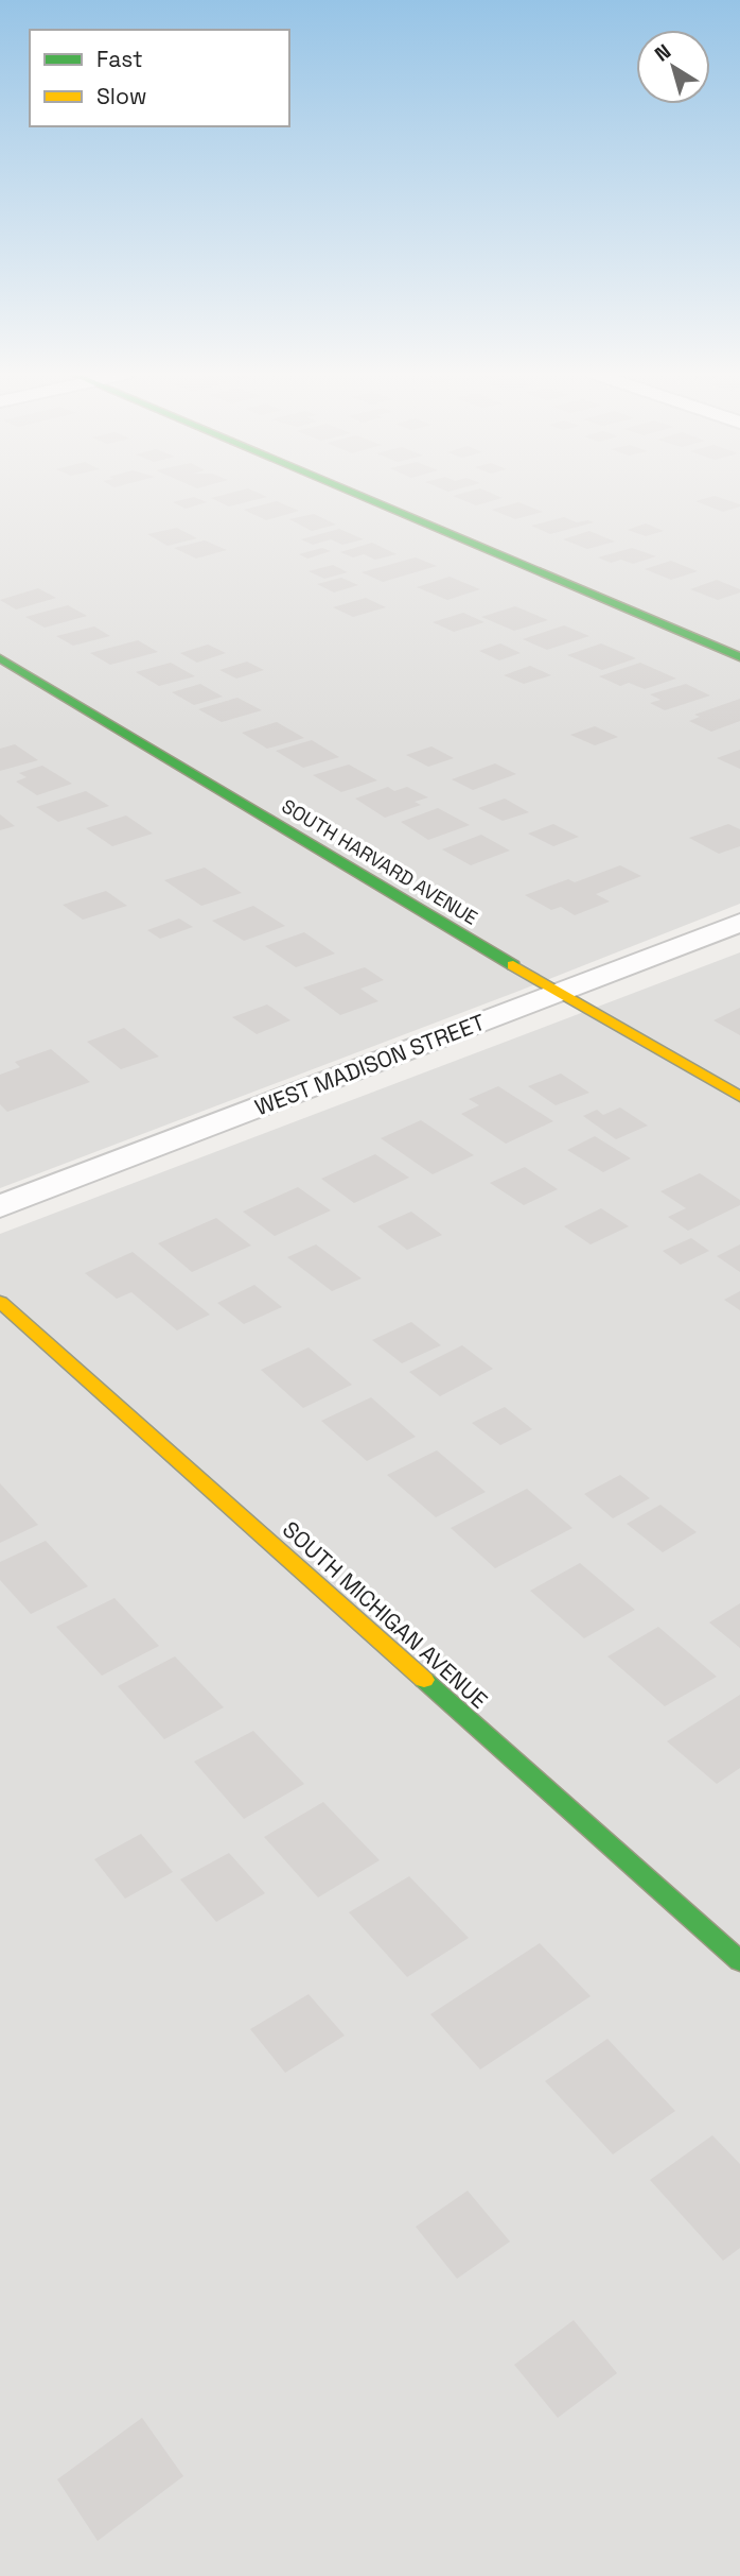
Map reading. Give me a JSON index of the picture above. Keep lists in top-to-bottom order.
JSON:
{
  "streets": {
    "street": ["SOUTH HARVARD AVENUE", "WEST MADISON STREET", "SOUTH MICHIGAN AVENUE"]
  },
  "crossings": [
    ["SOUTH HARVARD AVENUE", "WEST MADISON STREET"]
  ],
  "legend": ["Fast", "Slow"],
  "north": "top left"
}
